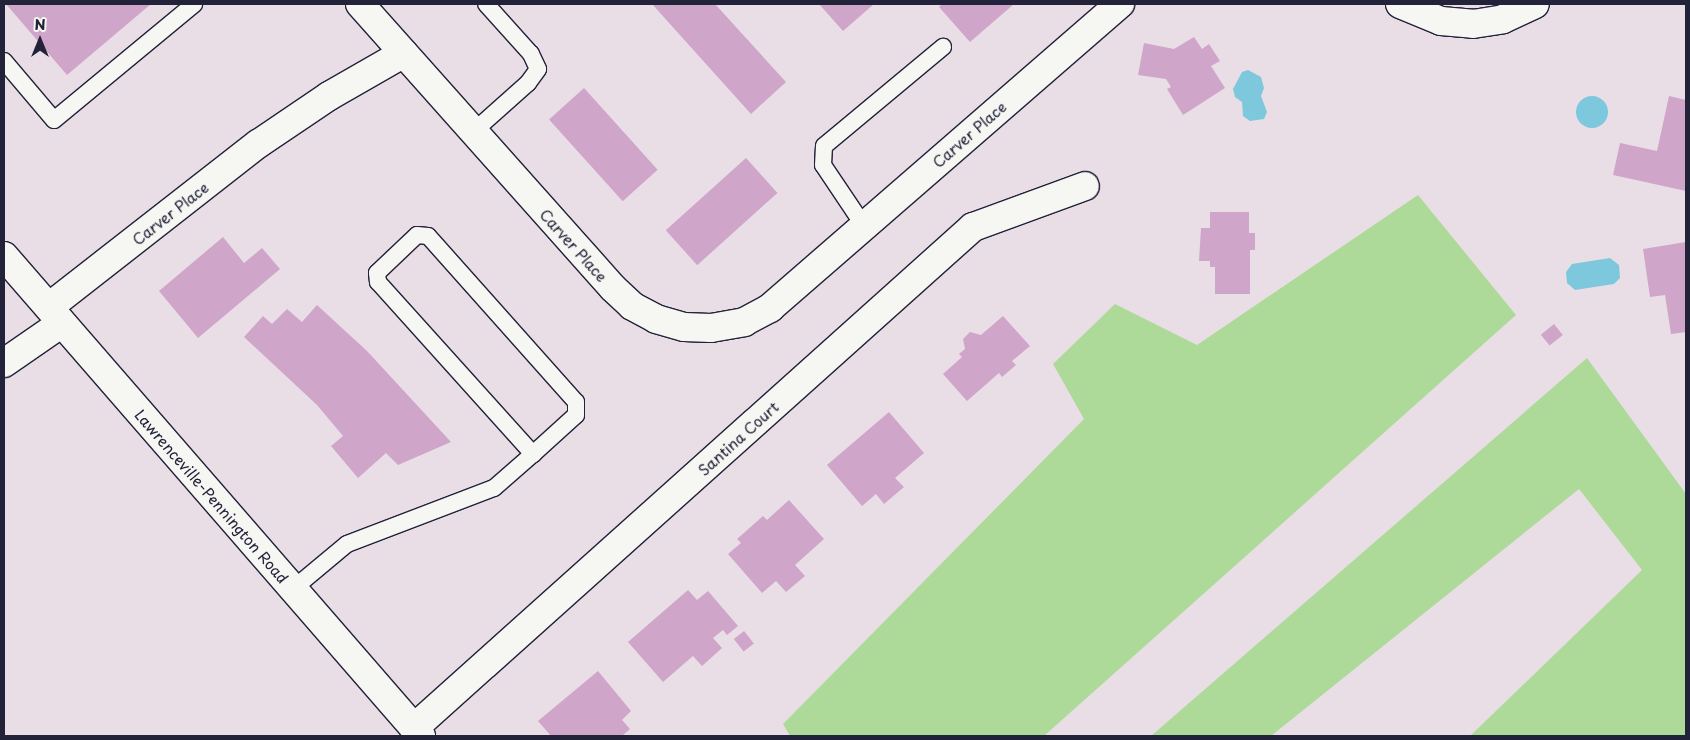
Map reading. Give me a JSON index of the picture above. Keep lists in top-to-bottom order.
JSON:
{
  "streets": {
    "street": ["Carver Place", "Santina Court", "Lawrenceville-Pennington Road"]
  },
  "crossings": [
    ["Carver Place", "Lawrenceville-Pennington Road"],
    ["Santina Court", "Lawrenceville-Pennington Road"]
  ],
  "north": "top"
}
